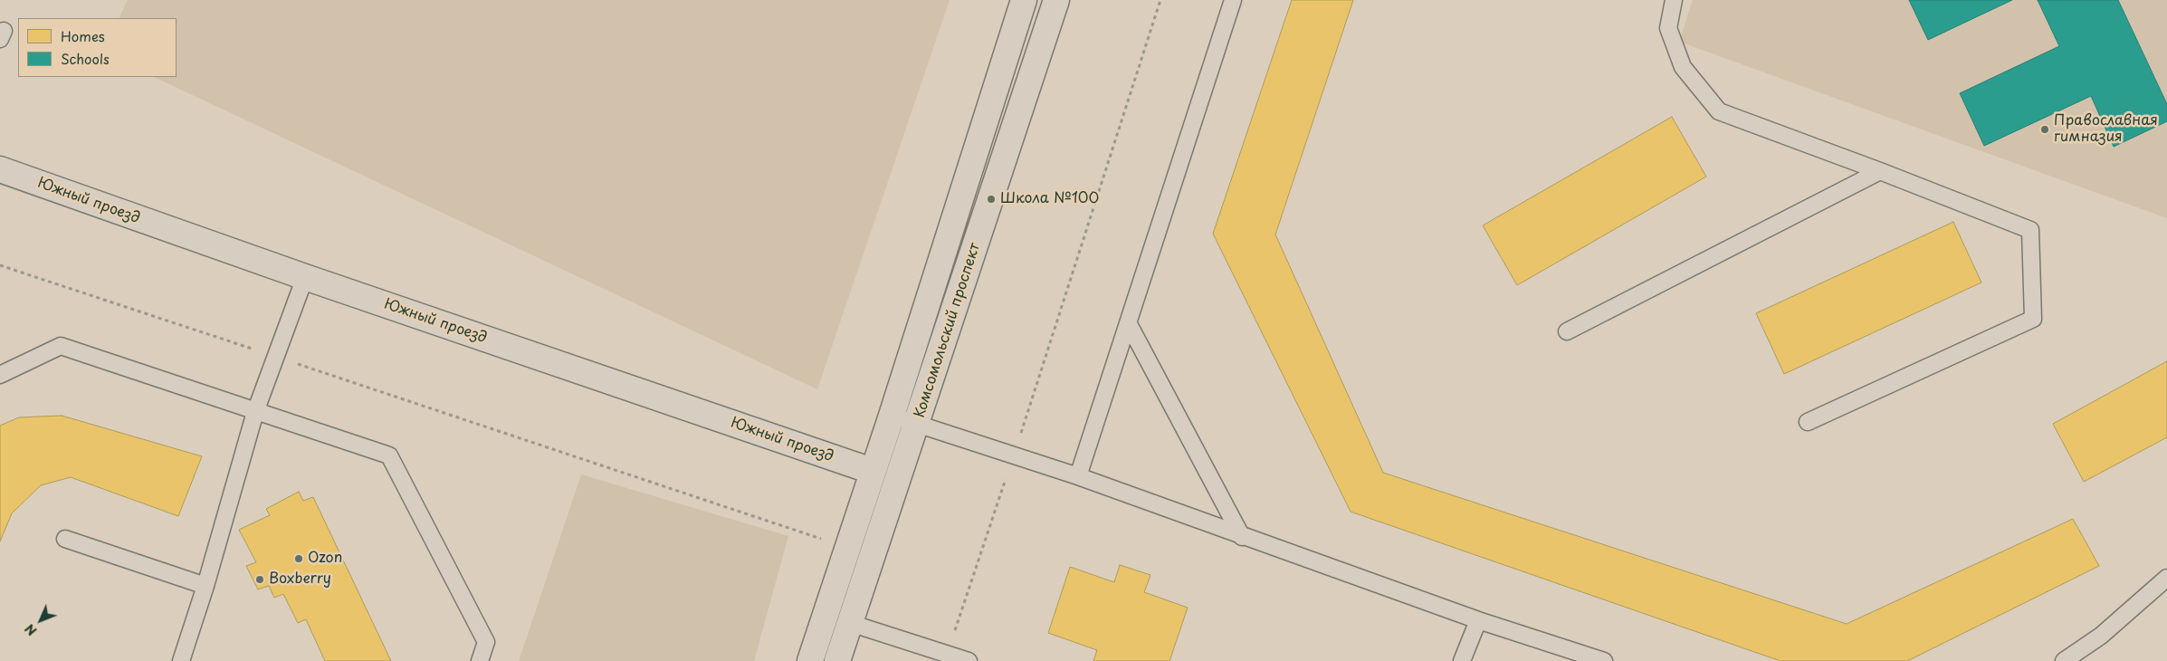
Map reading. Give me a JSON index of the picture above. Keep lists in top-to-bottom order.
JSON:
{
  "streets": {
    "main road": ["Южный проезд", "Комсомольский проспект"]
  },
  "crossings": [
    ["Южный проезд", "Комсомольский проспект"]
  ],
  "places": [
    "Православная гимназия",
    "Школа №100",
    "Ozon",
    "Boxberry"
  ],
  "legend": ["Homes", "Schools"],
  "north": "bottom left"
}
